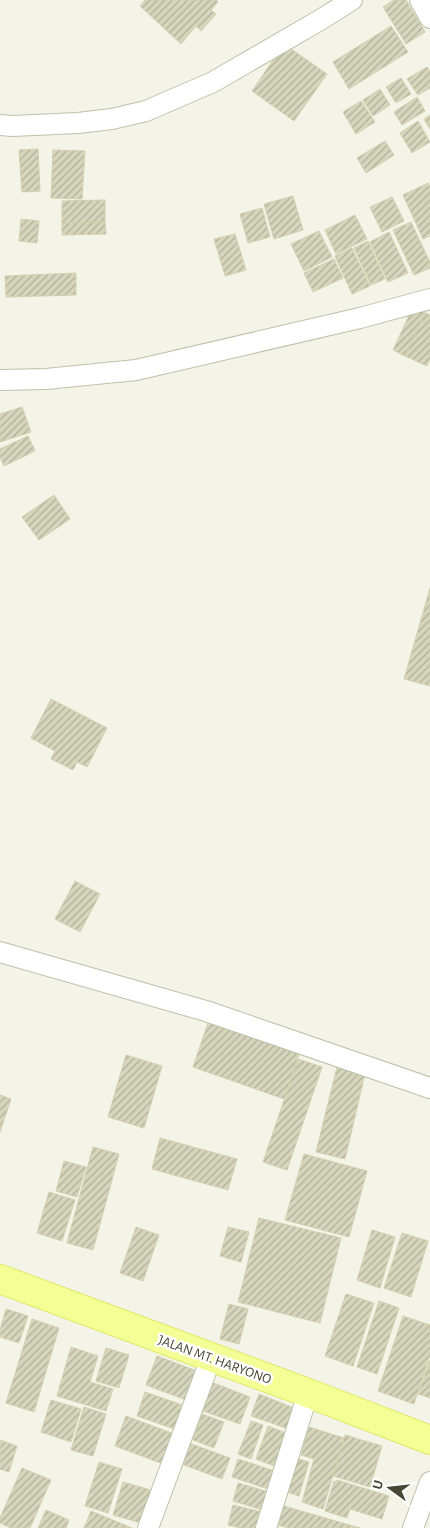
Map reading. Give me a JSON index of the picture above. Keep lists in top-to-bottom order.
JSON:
{
  "streets": {
    "main road": ["JALAN MT. HARYONO"]
  },
  "north": "left"
}
